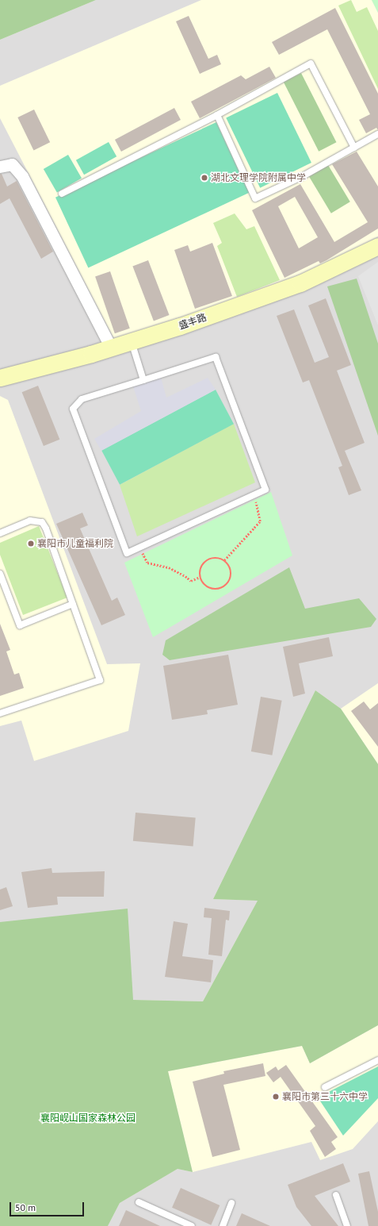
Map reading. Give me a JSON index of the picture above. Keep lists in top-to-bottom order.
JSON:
{
  "streets": {
    "street": ["盛丰路"]
  },
  "parks": ["襄阳岘山国家森林公园"],
  "places": ["湖北文理学院附属中学", "襄阳市儿童福利院", "襄阳市第三十六中学"],
  "scale_bar": "50 m"
}
